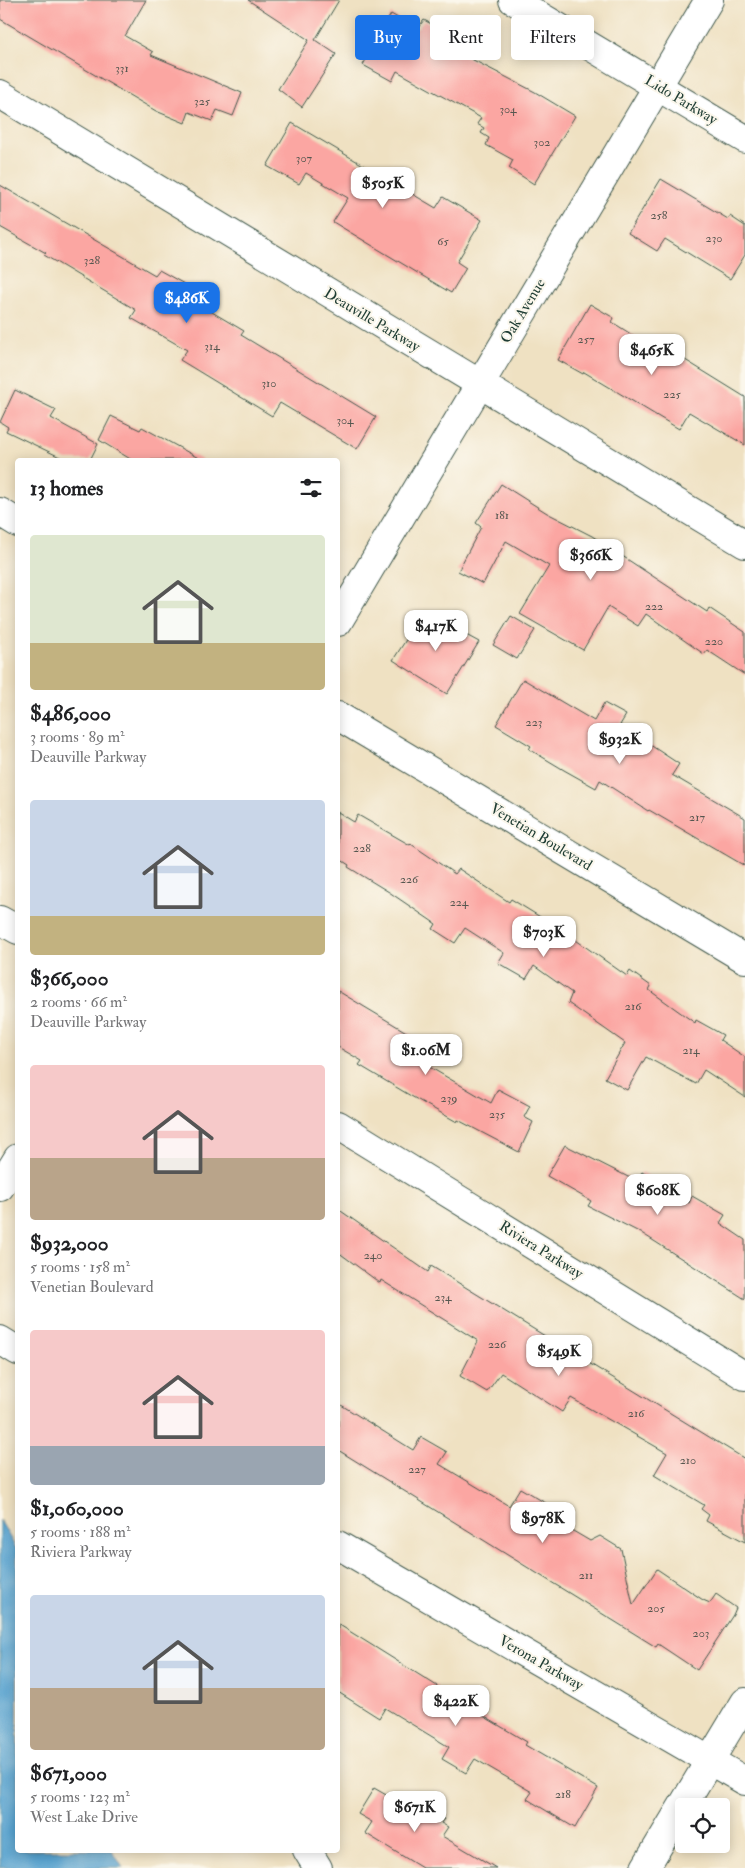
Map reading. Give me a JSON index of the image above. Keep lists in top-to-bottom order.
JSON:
{
  "streets": {
    "street": [
      "Lido Parkway",
      "Oak Avenue",
      "Deauville Parkway",
      "Venetian Boulevard",
      "Riviera Parkway",
      "Verona Parkway"
    ]
  },
  "crossings": [
    ["Lido Parkway", "Oak Avenue"],
    ["Oak Avenue", "Deauville Parkway"]
  ],
  "house_numbers": [
    "331",
    "325",
    "304",
    "302",
    "307",
    "258",
    "230",
    "65",
    "328",
    "257",
    "314",
    "310",
    "225",
    "304",
    "181",
    "222",
    "220",
    "223",
    "217",
    "228",
    "226",
    "224",
    "216",
    "214",
    "239",
    "235",
    "240",
    "234",
    "226",
    "216",
    "210",
    "227",
    "211",
    "205",
    "203",
    "218"
  ],
  "page": {
    "chip": ["Buy", "Rent", "Filters"],
    "price": [
      "$505K",
      "$486K",
      "$465K",
      "$366K",
      "$417K",
      "$932K",
      "$703K",
      "$1.06M",
      "$608K",
      "$549K",
      "$978K",
      "$422K",
      "$671K"
    ],
    "heading": "13 homes",
    "list": [
      {
        "name": "$486,000",
        "note": "3 rooms · 89 m² · Deauville Parkway"
      },
      {
        "name": "$366,000",
        "note": "2 rooms · 66 m² · Deauville Parkway"
      },
      {
        "name": "$932,000",
        "note": "5 rooms · 158 m² · Venetian Boulevard"
      },
      {
        "name": "$1,060,000",
        "note": "5 rooms · 188 m² · Riviera Parkway"
      },
      {
        "name": "$671,000",
        "note": "5 rooms · 123 m² · West Lake Drive"
      }
    ]
  }
}
